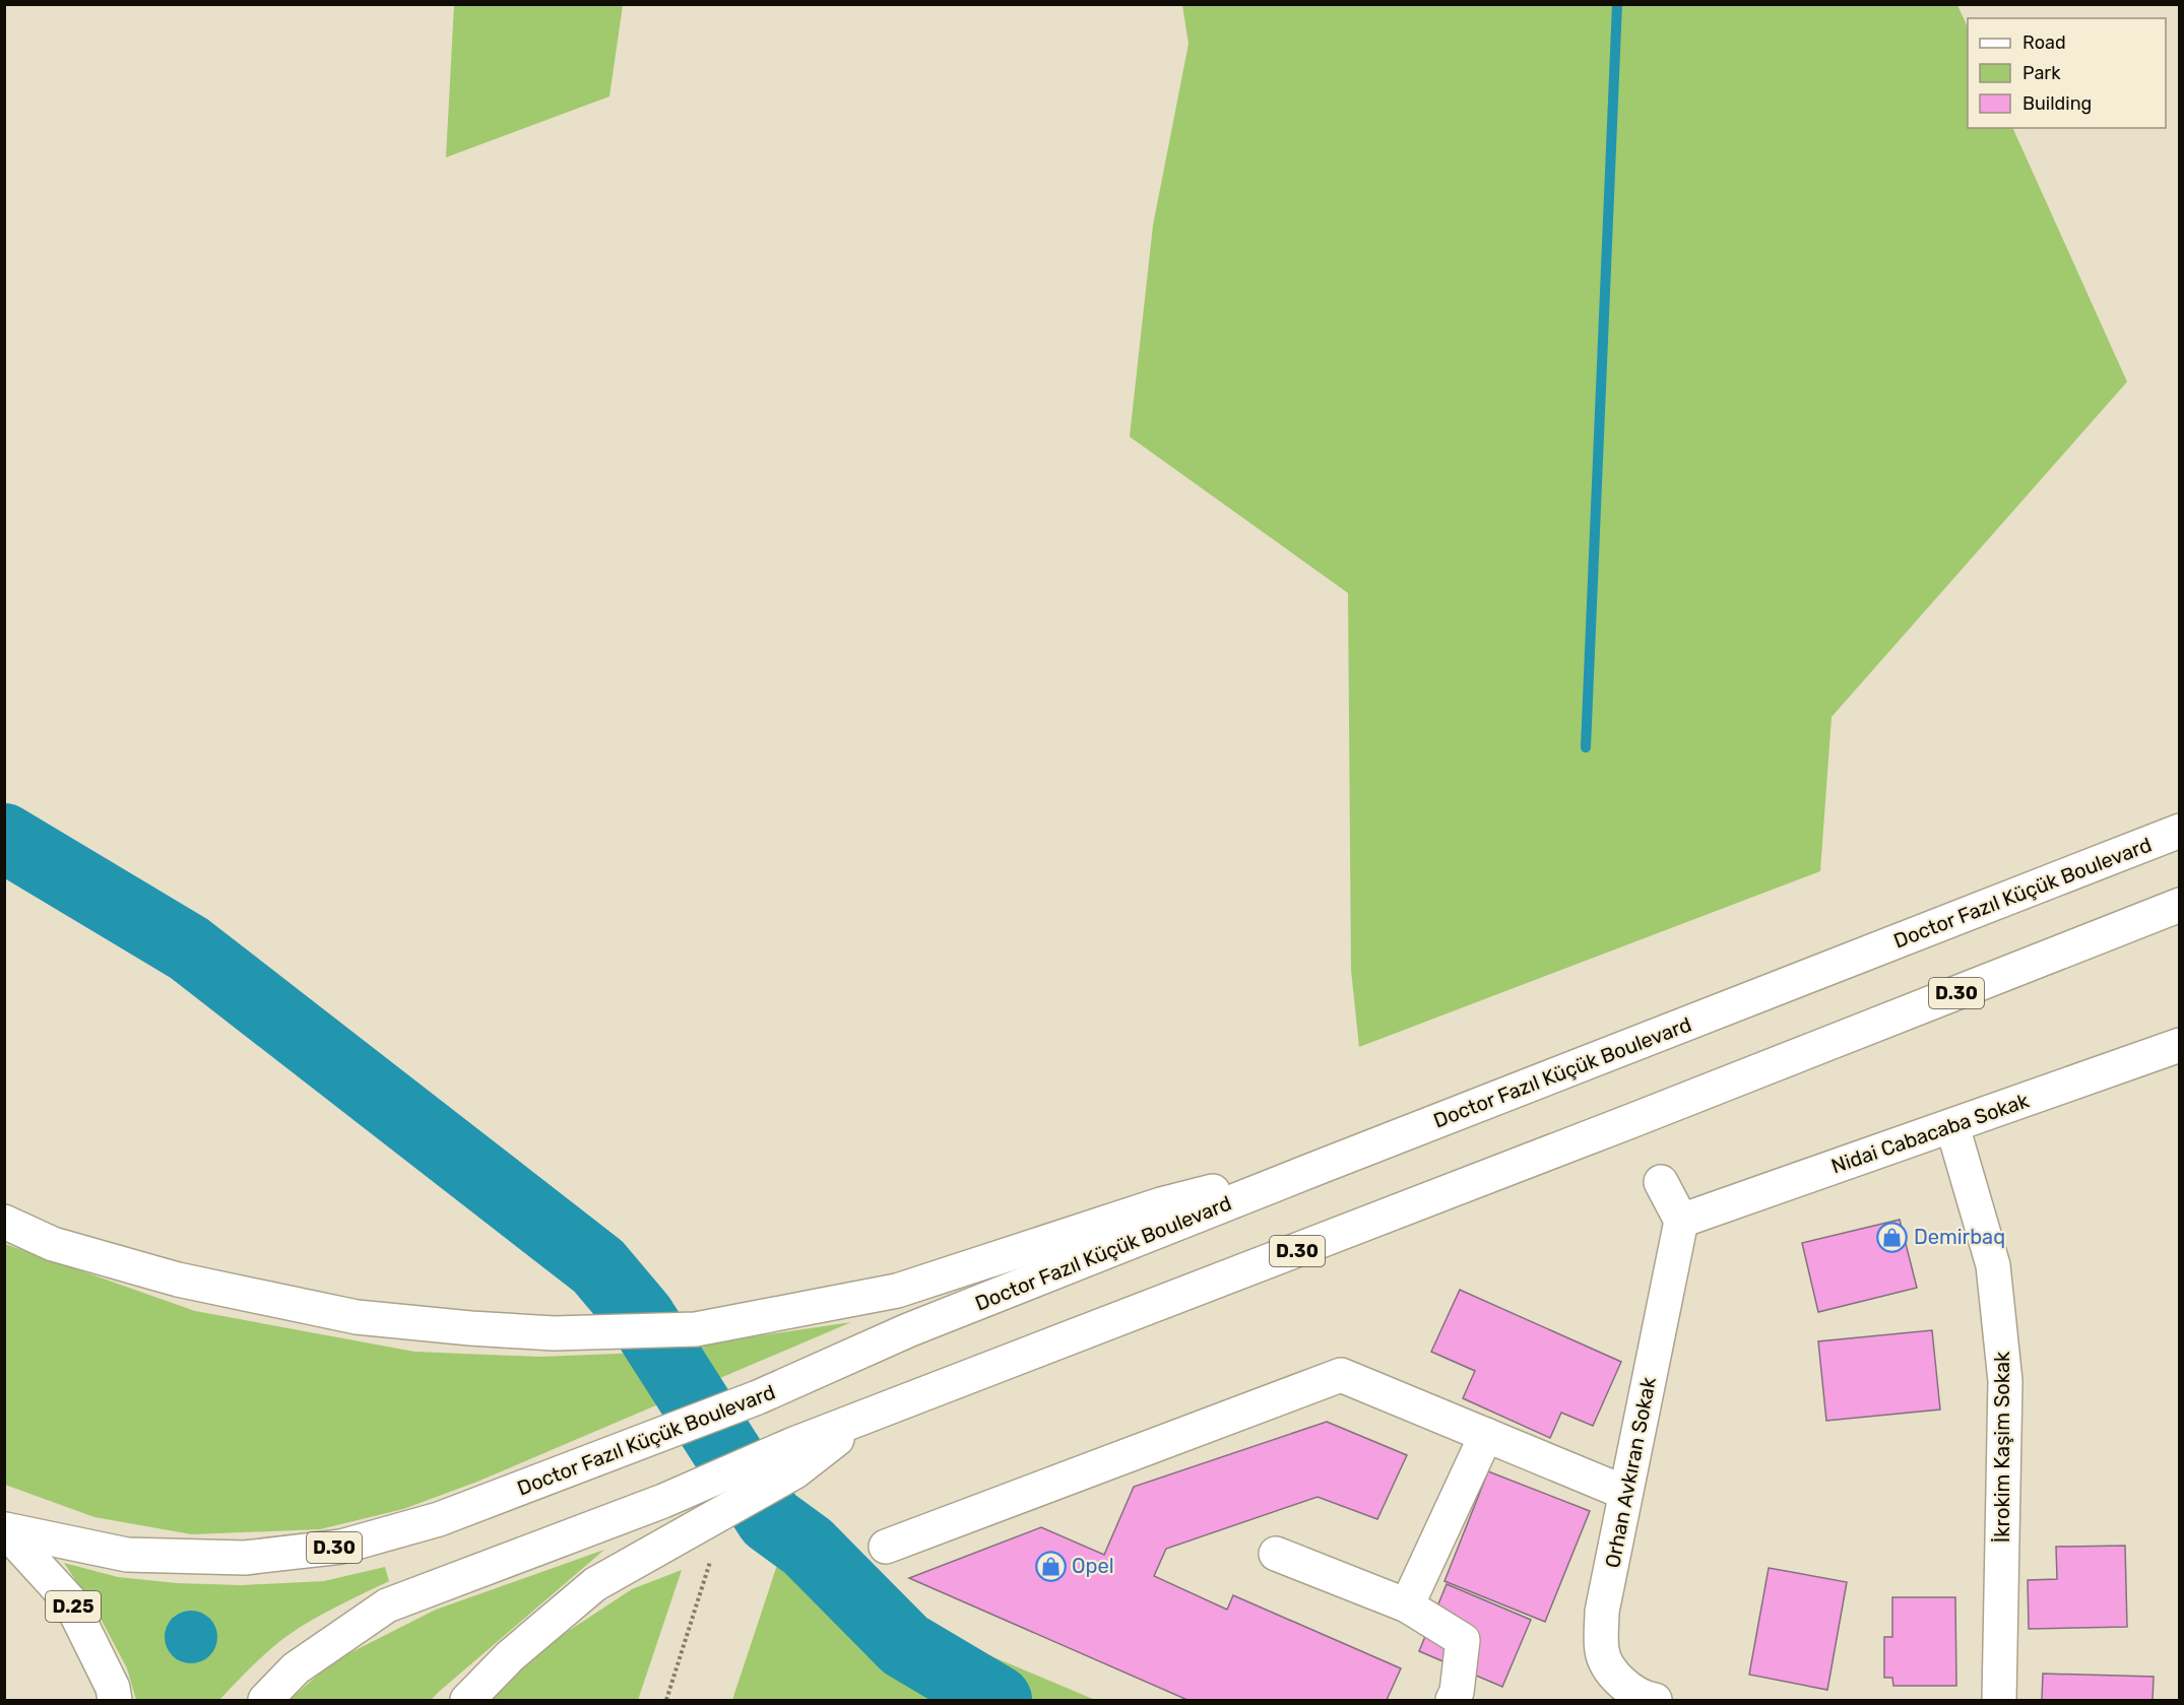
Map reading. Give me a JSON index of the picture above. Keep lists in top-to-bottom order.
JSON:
{
  "streets": {
    "main road": [
      "Doctor Fazıl Küçük Boulevard",
      "D.30",
      "Nidai Cabacaba Sokak",
      "İkrokim Kaşim Sokak",
      "Orhan Avkıran Sokak",
      "D.25"
    ]
  },
  "crossings": [
    ["Doctor Fazıl Küçük Boulevard", "D.25"],
    ["Nidai Cabacaba Sokak", "İkrokim Kaşim Sokak"],
    ["Nidai Cabacaba Sokak", "Orhan Avkıran Sokak"]
  ],
  "places": {
    "shop": ["Demirbaq", "Opel"]
  },
  "legend": ["Road", "Park", "Building"]
}
